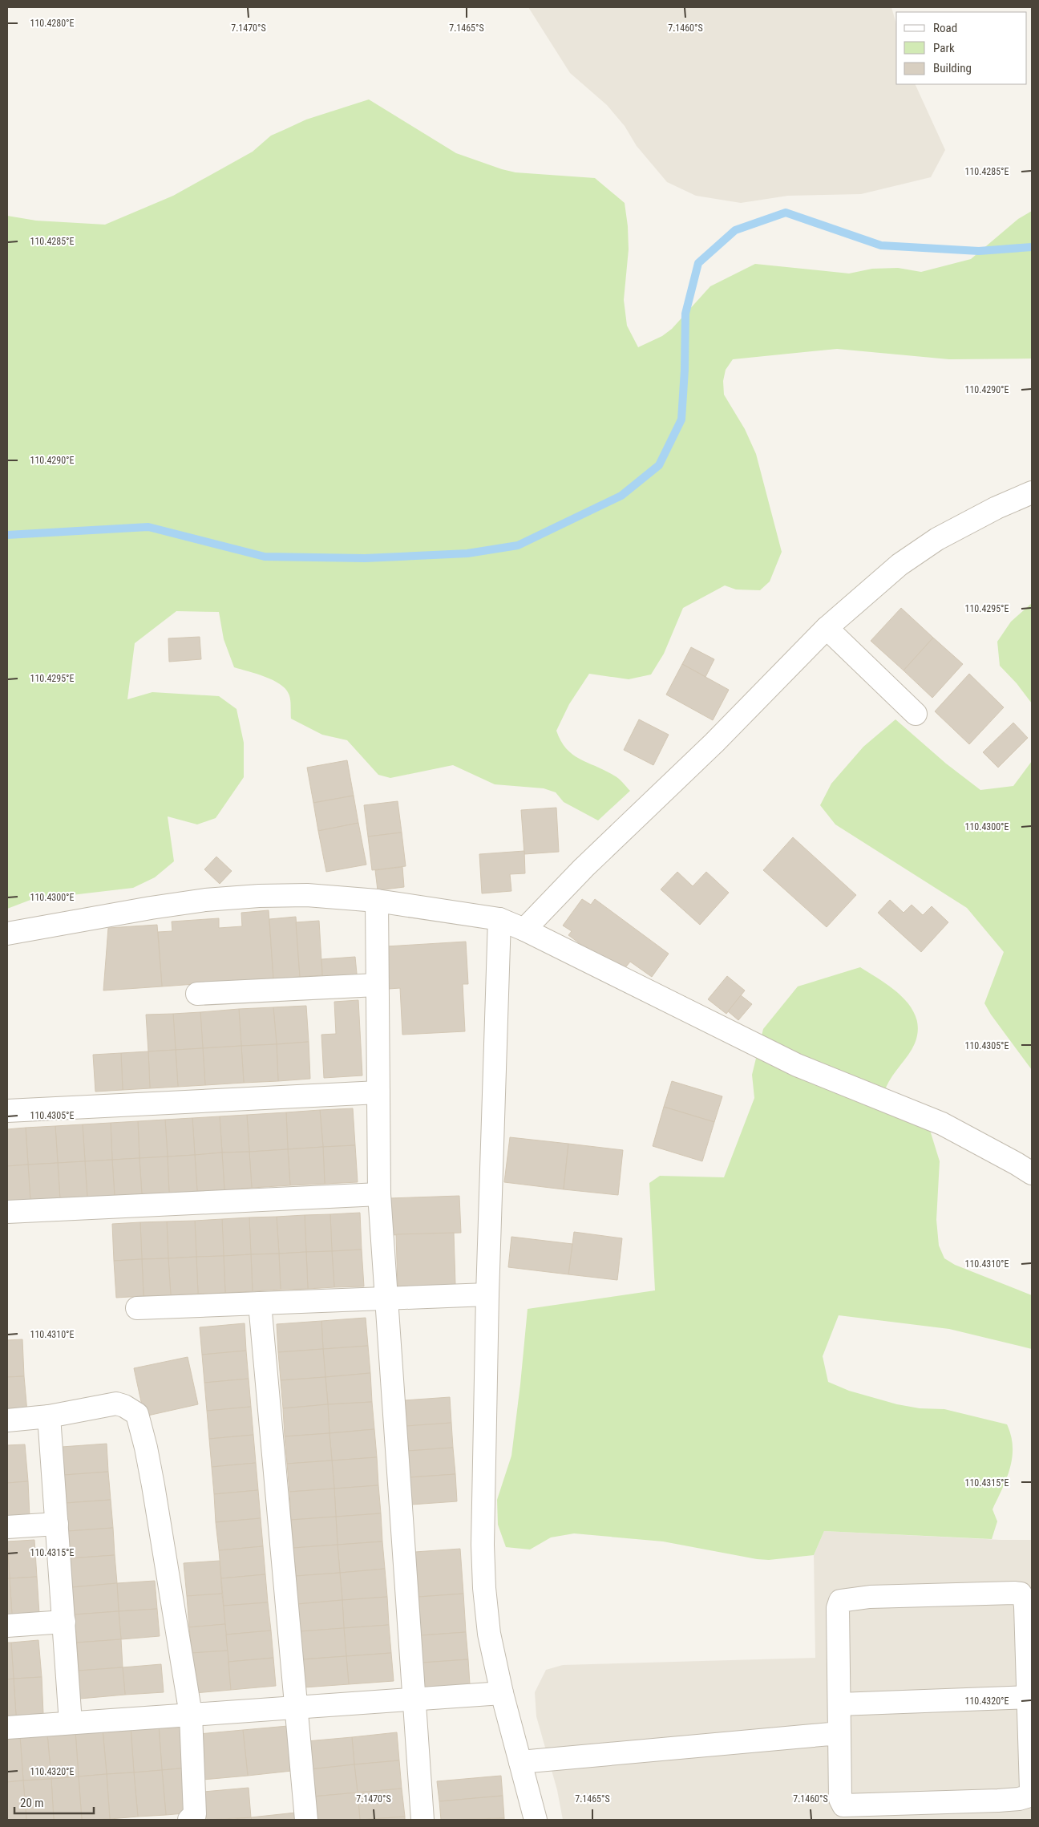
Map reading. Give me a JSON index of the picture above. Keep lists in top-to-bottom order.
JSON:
{
  "legend": ["Road", "Park", "Building"],
  "scale_bar": "20 m",
  "coordinates": [
    "110.4280°E",
    "7.1470°S",
    "7.1465°S",
    "7.1460°S",
    "110.4285°E",
    "110.4290°E",
    "110.4295°E",
    "110.4300°E",
    "110.4305°E",
    "110.4310°E",
    "110.4315°E",
    "110.4320°E"
  ]
}
